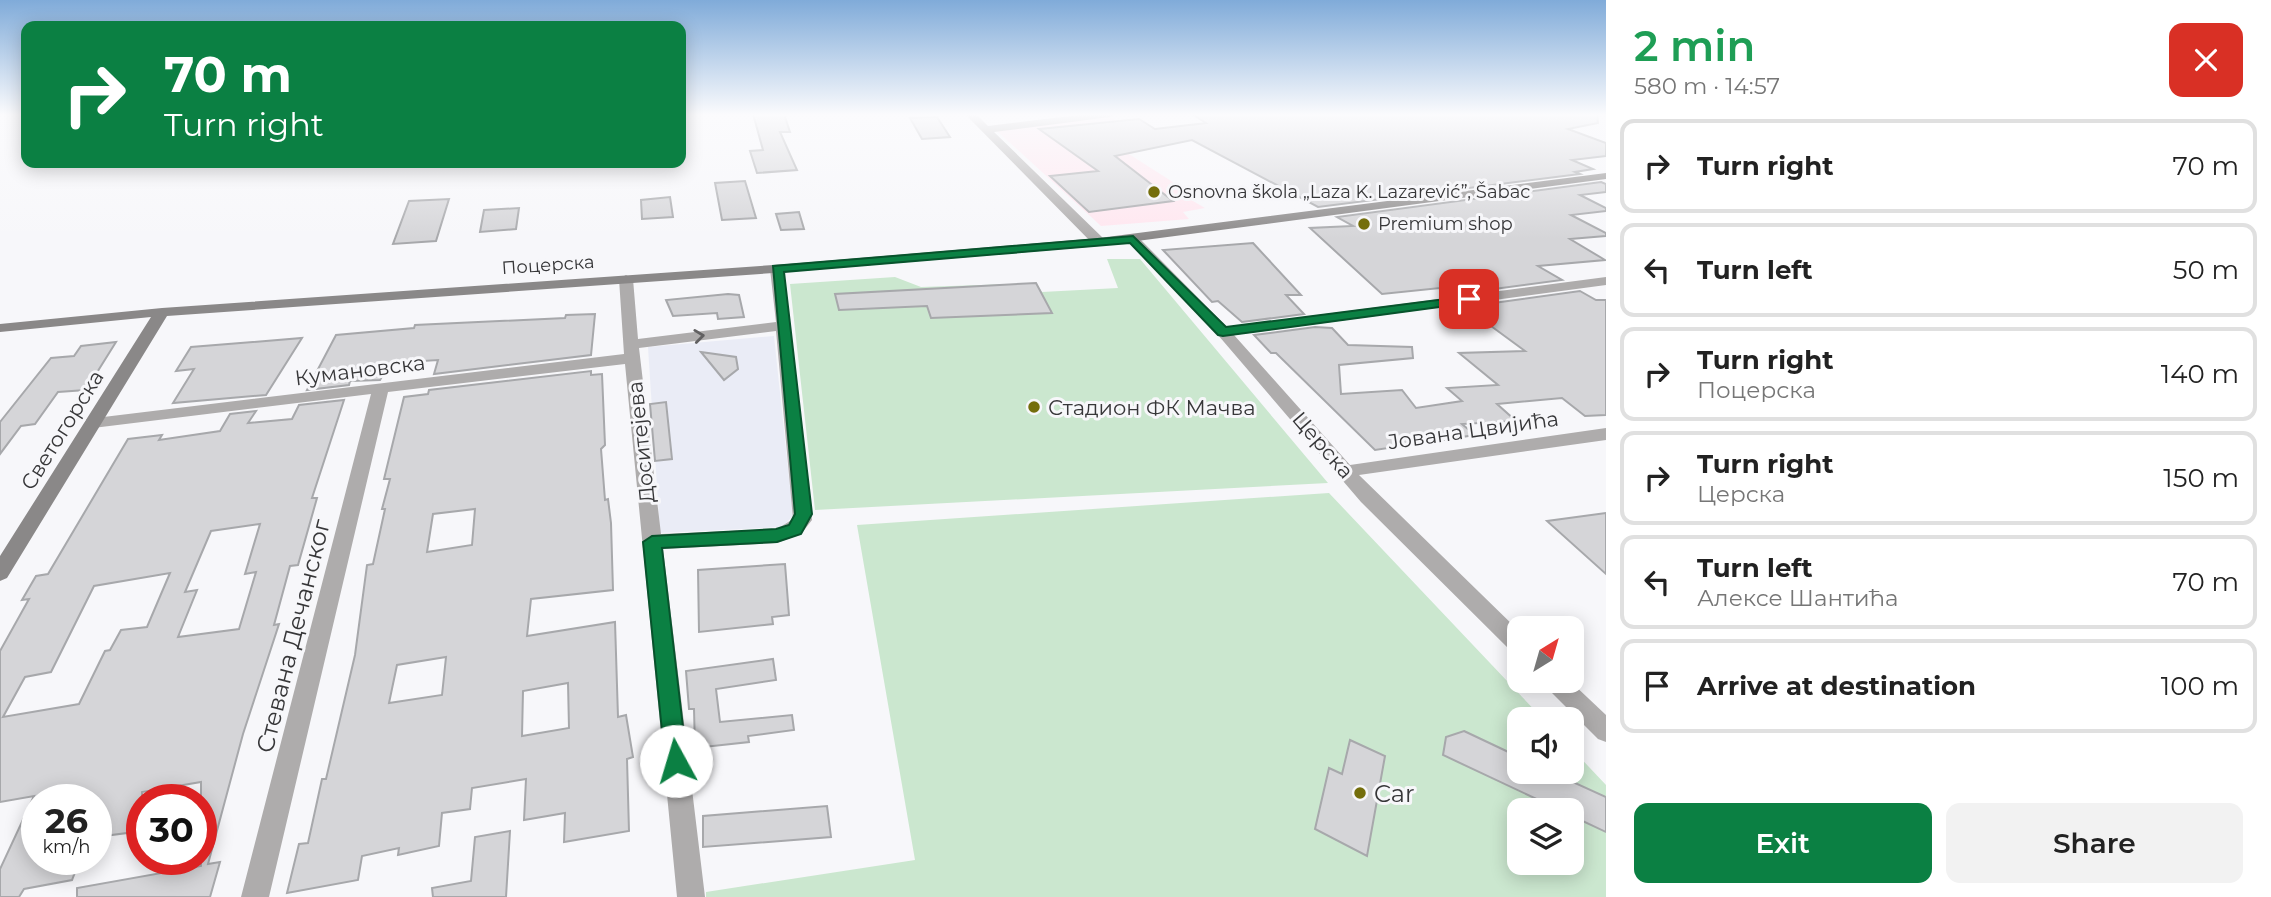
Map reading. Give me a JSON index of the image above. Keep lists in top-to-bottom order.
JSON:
{
  "streets": {
    "main road": ["Поцерска", "Светогорска"],
    "street": [
      "Кумановска",
      "Јована Цвијића",
      "Доситејева",
      "Церска",
      "Стевана Дечанског"
    ]
  },
  "crossings": [
    ["Поцерска", "Светогорска"],
    ["Поцерска", "Доситејева"],
    ["Поцерска", "Церска"],
    ["Кумановска", "Светогорска"],
    ["Кумановска", "Доситејева"],
    ["Кумановска", "Стевана Дечанског"],
    ["Јована Цвијића", "Церска"]
  ],
  "places": [
    "Osnovna škola „Laza K. Lazarević”, Šabac",
    "Premium shop",
    "Стадион ФК Мачва",
    "Car"
  ],
  "north": "top right",
  "page": {
    "heading": ["2 min", "580 m · 14:57"],
    "turn": ["70 m", "Turn right"],
    "list": [
      {
        "name": "Turn right",
        "value": "70 m"
      },
      {
        "name": "Turn left",
        "value": "50 m"
      },
      {
        "name": "Turn right",
        "note": "Поцерска",
        "value": "140 m"
      },
      {
        "name": "Turn right",
        "note": "Церска",
        "value": "150 m"
      },
      {
        "name": "Turn left",
        "note": "Алексе Шантића",
        "value": "70 m"
      },
      {
        "name": "Arrive at destination",
        "value": "100 m"
      }
    ],
    "speed": "26 km/h",
    "limit": "30",
    "buttons": ["Exit", "Share"]
  }
}
